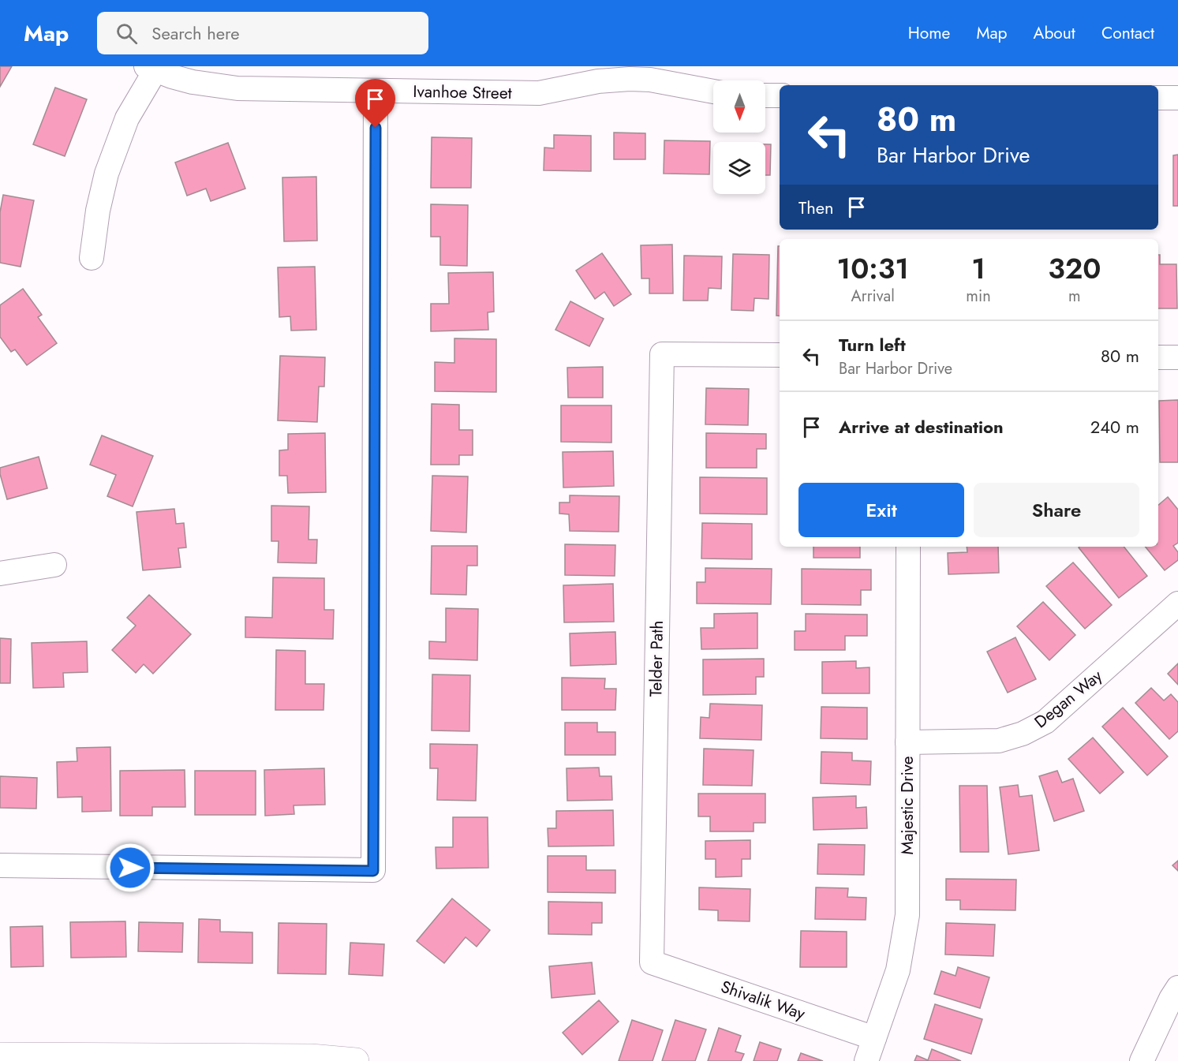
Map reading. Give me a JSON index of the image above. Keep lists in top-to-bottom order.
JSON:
{
  "streets": {
    "street": [
      "Ivanhoe Street",
      "Telder Path",
      "Degan Way",
      "Majestic Drive",
      "Shivalik Way"
    ]
  },
  "crossings": [
    ["Telder Path", "Shivalik Way"],
    ["Degan Way", "Majestic Drive"],
    ["Majestic Drive", "Shivalik Way"]
  ],
  "north": "bottom",
  "page": {
    "header": "Map",
    "search": "Search here",
    "nav": [
      "Home",
      "Map",
      "About",
      "Contact"
    ],
    "turn": ["80 m", "Bar Harbor Drive"],
    "then": "Then",
    "eta": [
      "10:31",
      "Arrival",
      "1",
      "min",
      "320",
      "m"
    ],
    "list": [
      {
        "name": "Turn left",
        "note": "Bar Harbor Drive",
        "value": "80 m"
      },
      {
        "name": "Arrive at destination",
        "value": "240 m"
      }
    ],
    "buttons": ["Exit", "Share"]
  }
}
